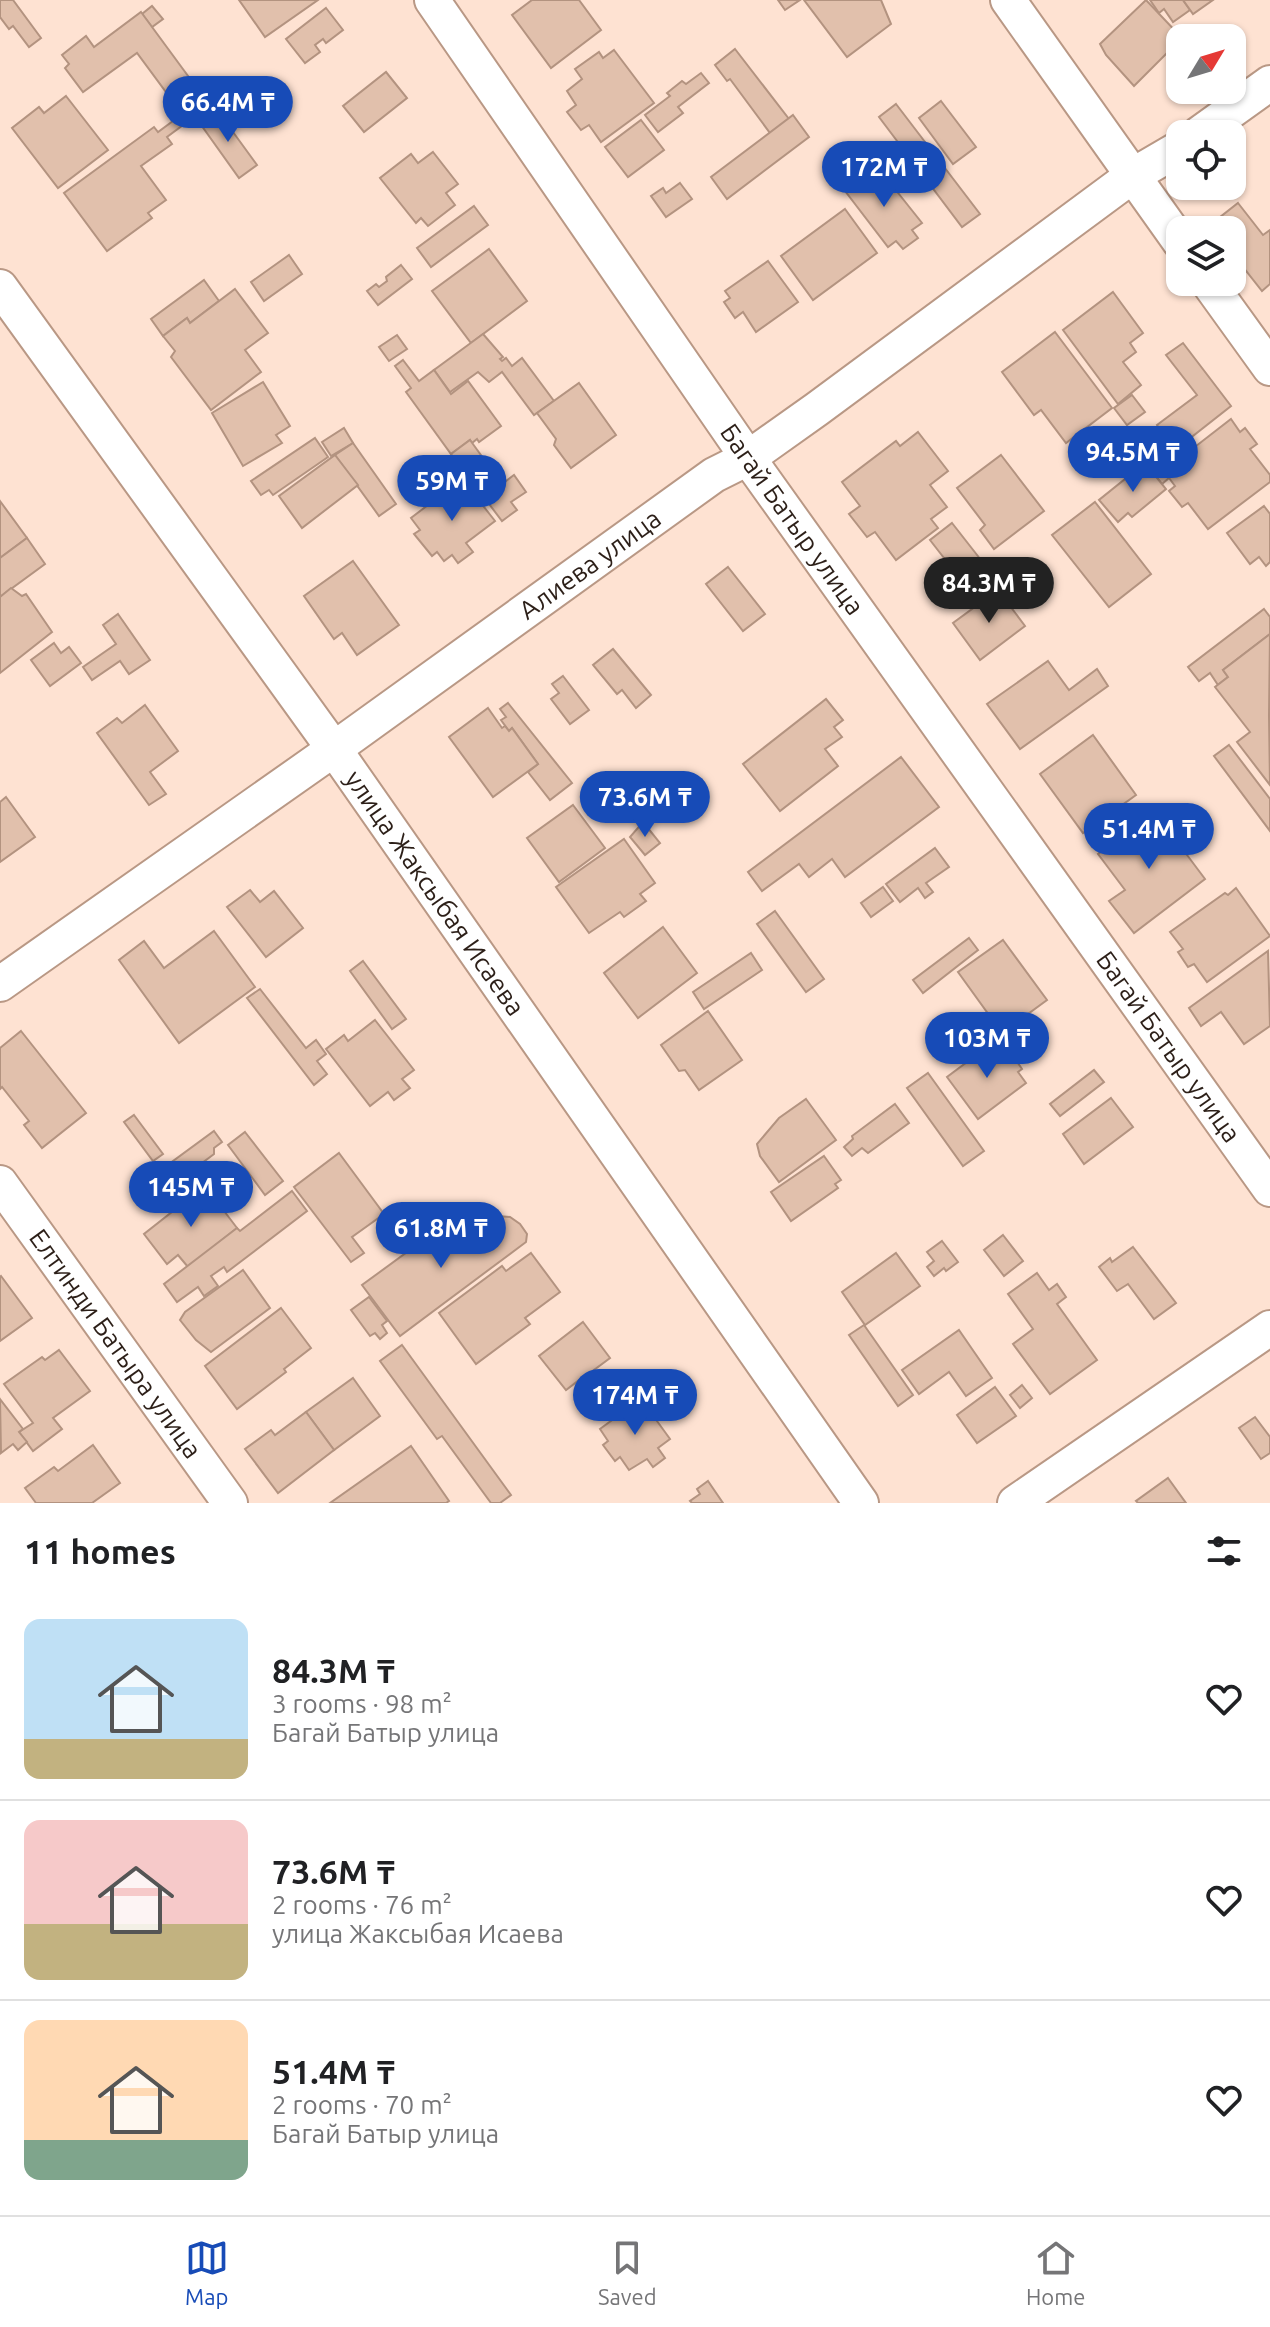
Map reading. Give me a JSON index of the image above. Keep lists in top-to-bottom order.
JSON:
{
  "streets": {
    "street": [
      "Багай Батыр улица",
      "Алиева улица",
      "улица Жаксыбая Исаева",
      "Елтинди Батыра улица"
    ]
  },
  "crossings": [
    ["Багай Батыр улица", "Алиева улица"],
    ["Алиева улица", "улица Жаксыбая Исаева"]
  ],
  "north": "top right",
  "page": {
    "price": [
      "66.4M ₸",
      "172M ₸",
      "94.5M ₸",
      "59M ₸",
      "84.3M ₸",
      "73.6M ₸",
      "51.4M ₸",
      "103M ₸",
      "145M ₸",
      "61.8M ₸",
      "174M ₸"
    ],
    "heading": "11 homes",
    "list": [
      {
        "name": "84.3M ₸",
        "note": "3 rooms · 98 m² · Багай Батыр улица"
      },
      {
        "name": "73.6M ₸",
        "note": "2 rooms · 76 m² · улица Жаксыбая Исаева"
      },
      {
        "name": "51.4M ₸",
        "note": "2 rooms · 70 m² · Багай Батыр улица"
      }
    ],
    "tabs": ["Map", "Saved", "Home"]
  }
}
